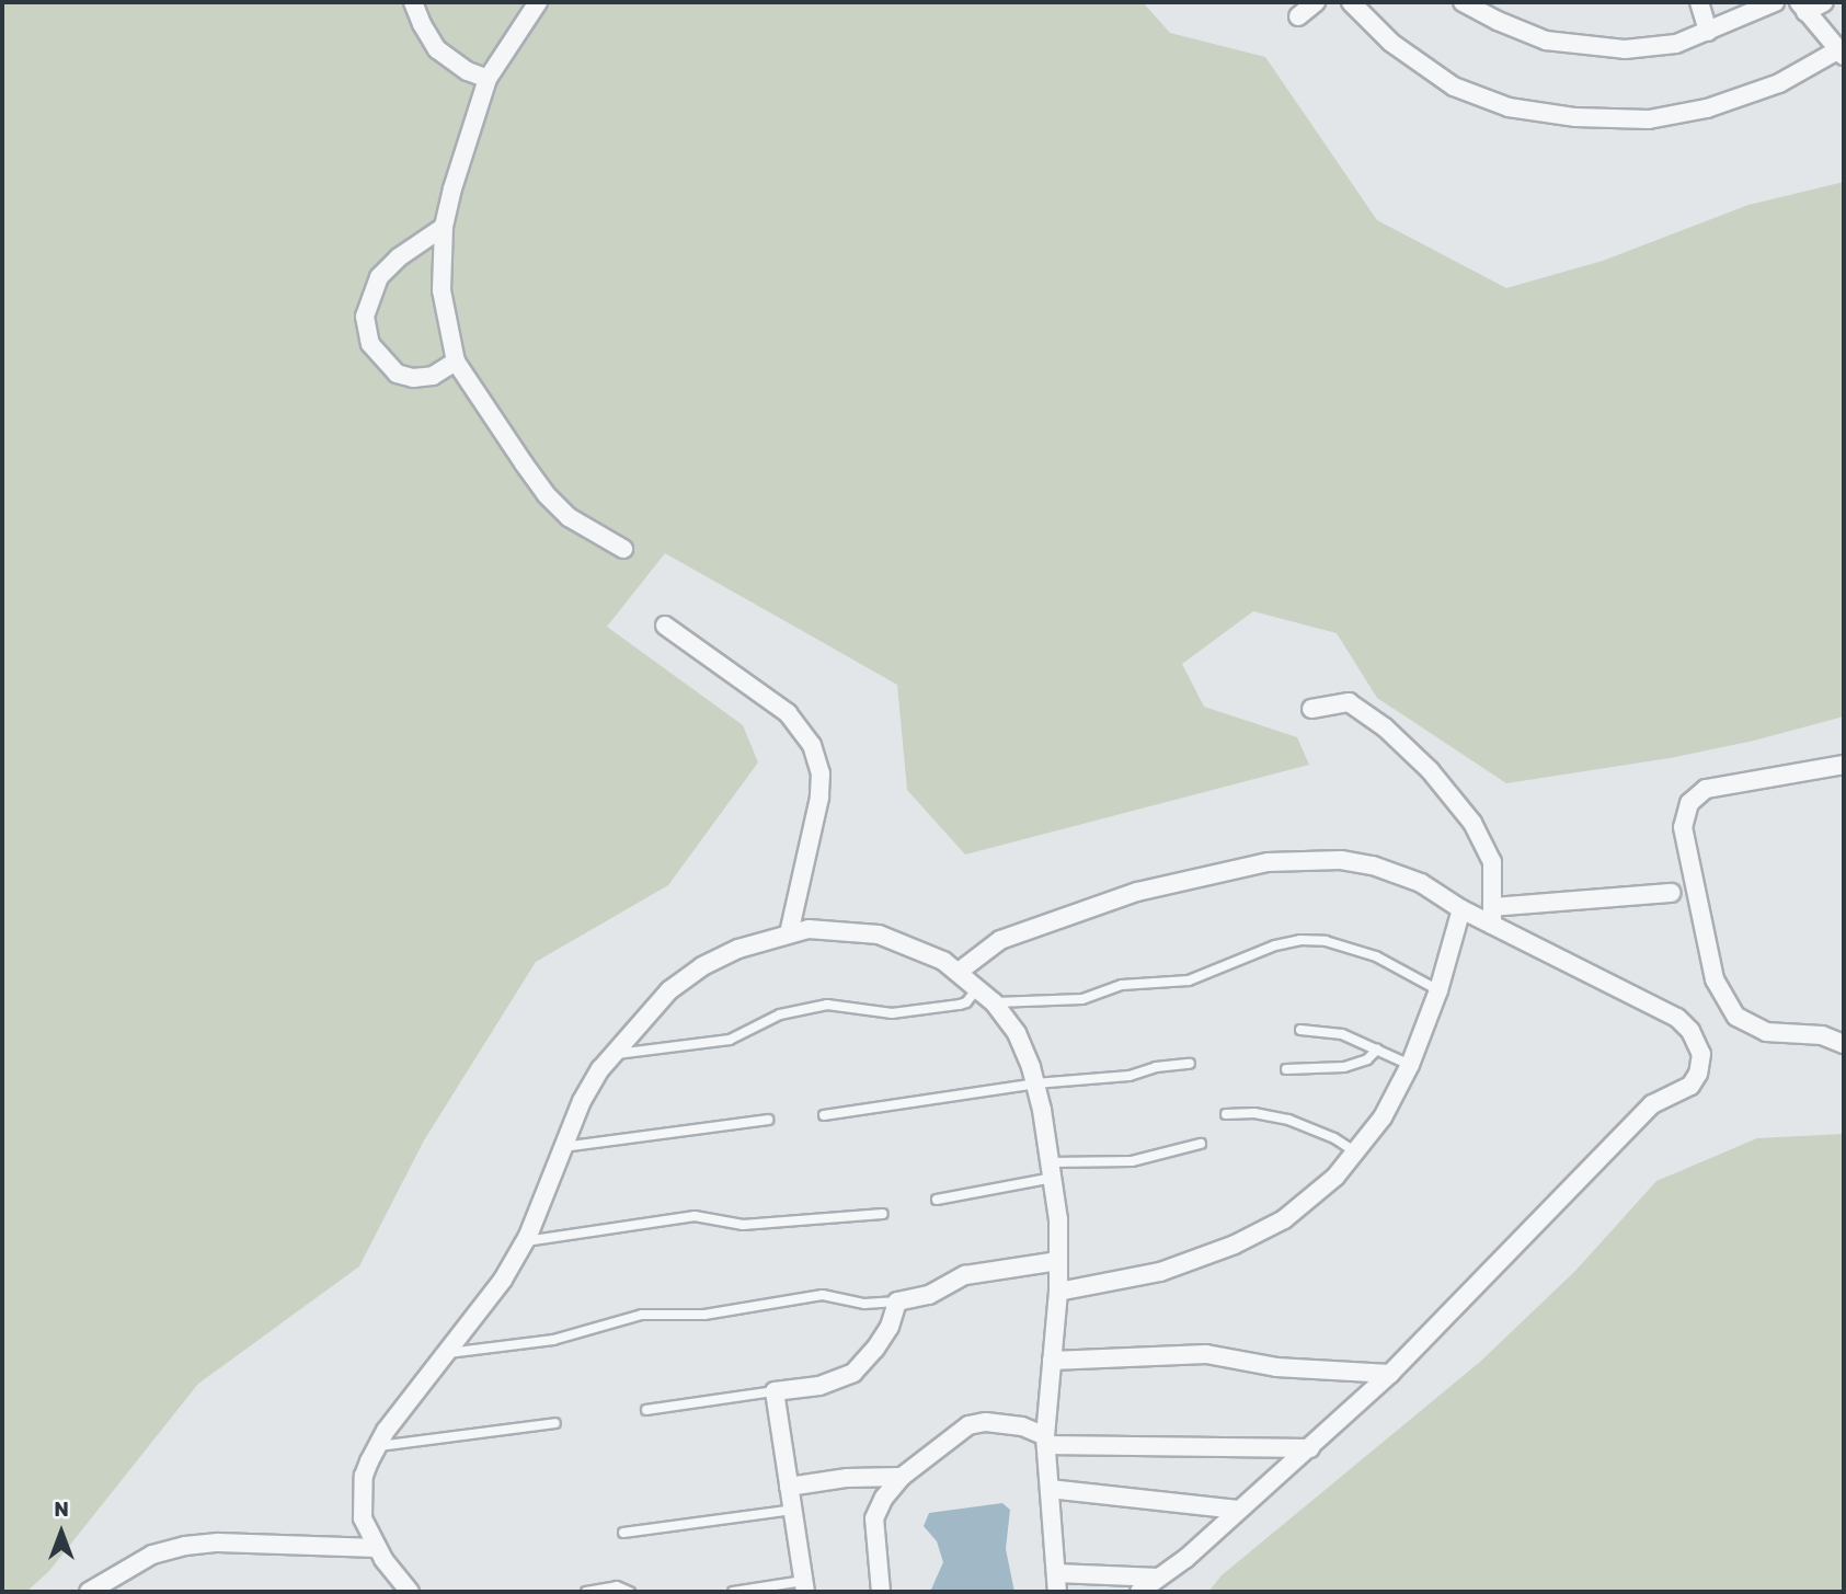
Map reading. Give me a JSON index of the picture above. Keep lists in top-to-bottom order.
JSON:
{
  "north": "top"
}
